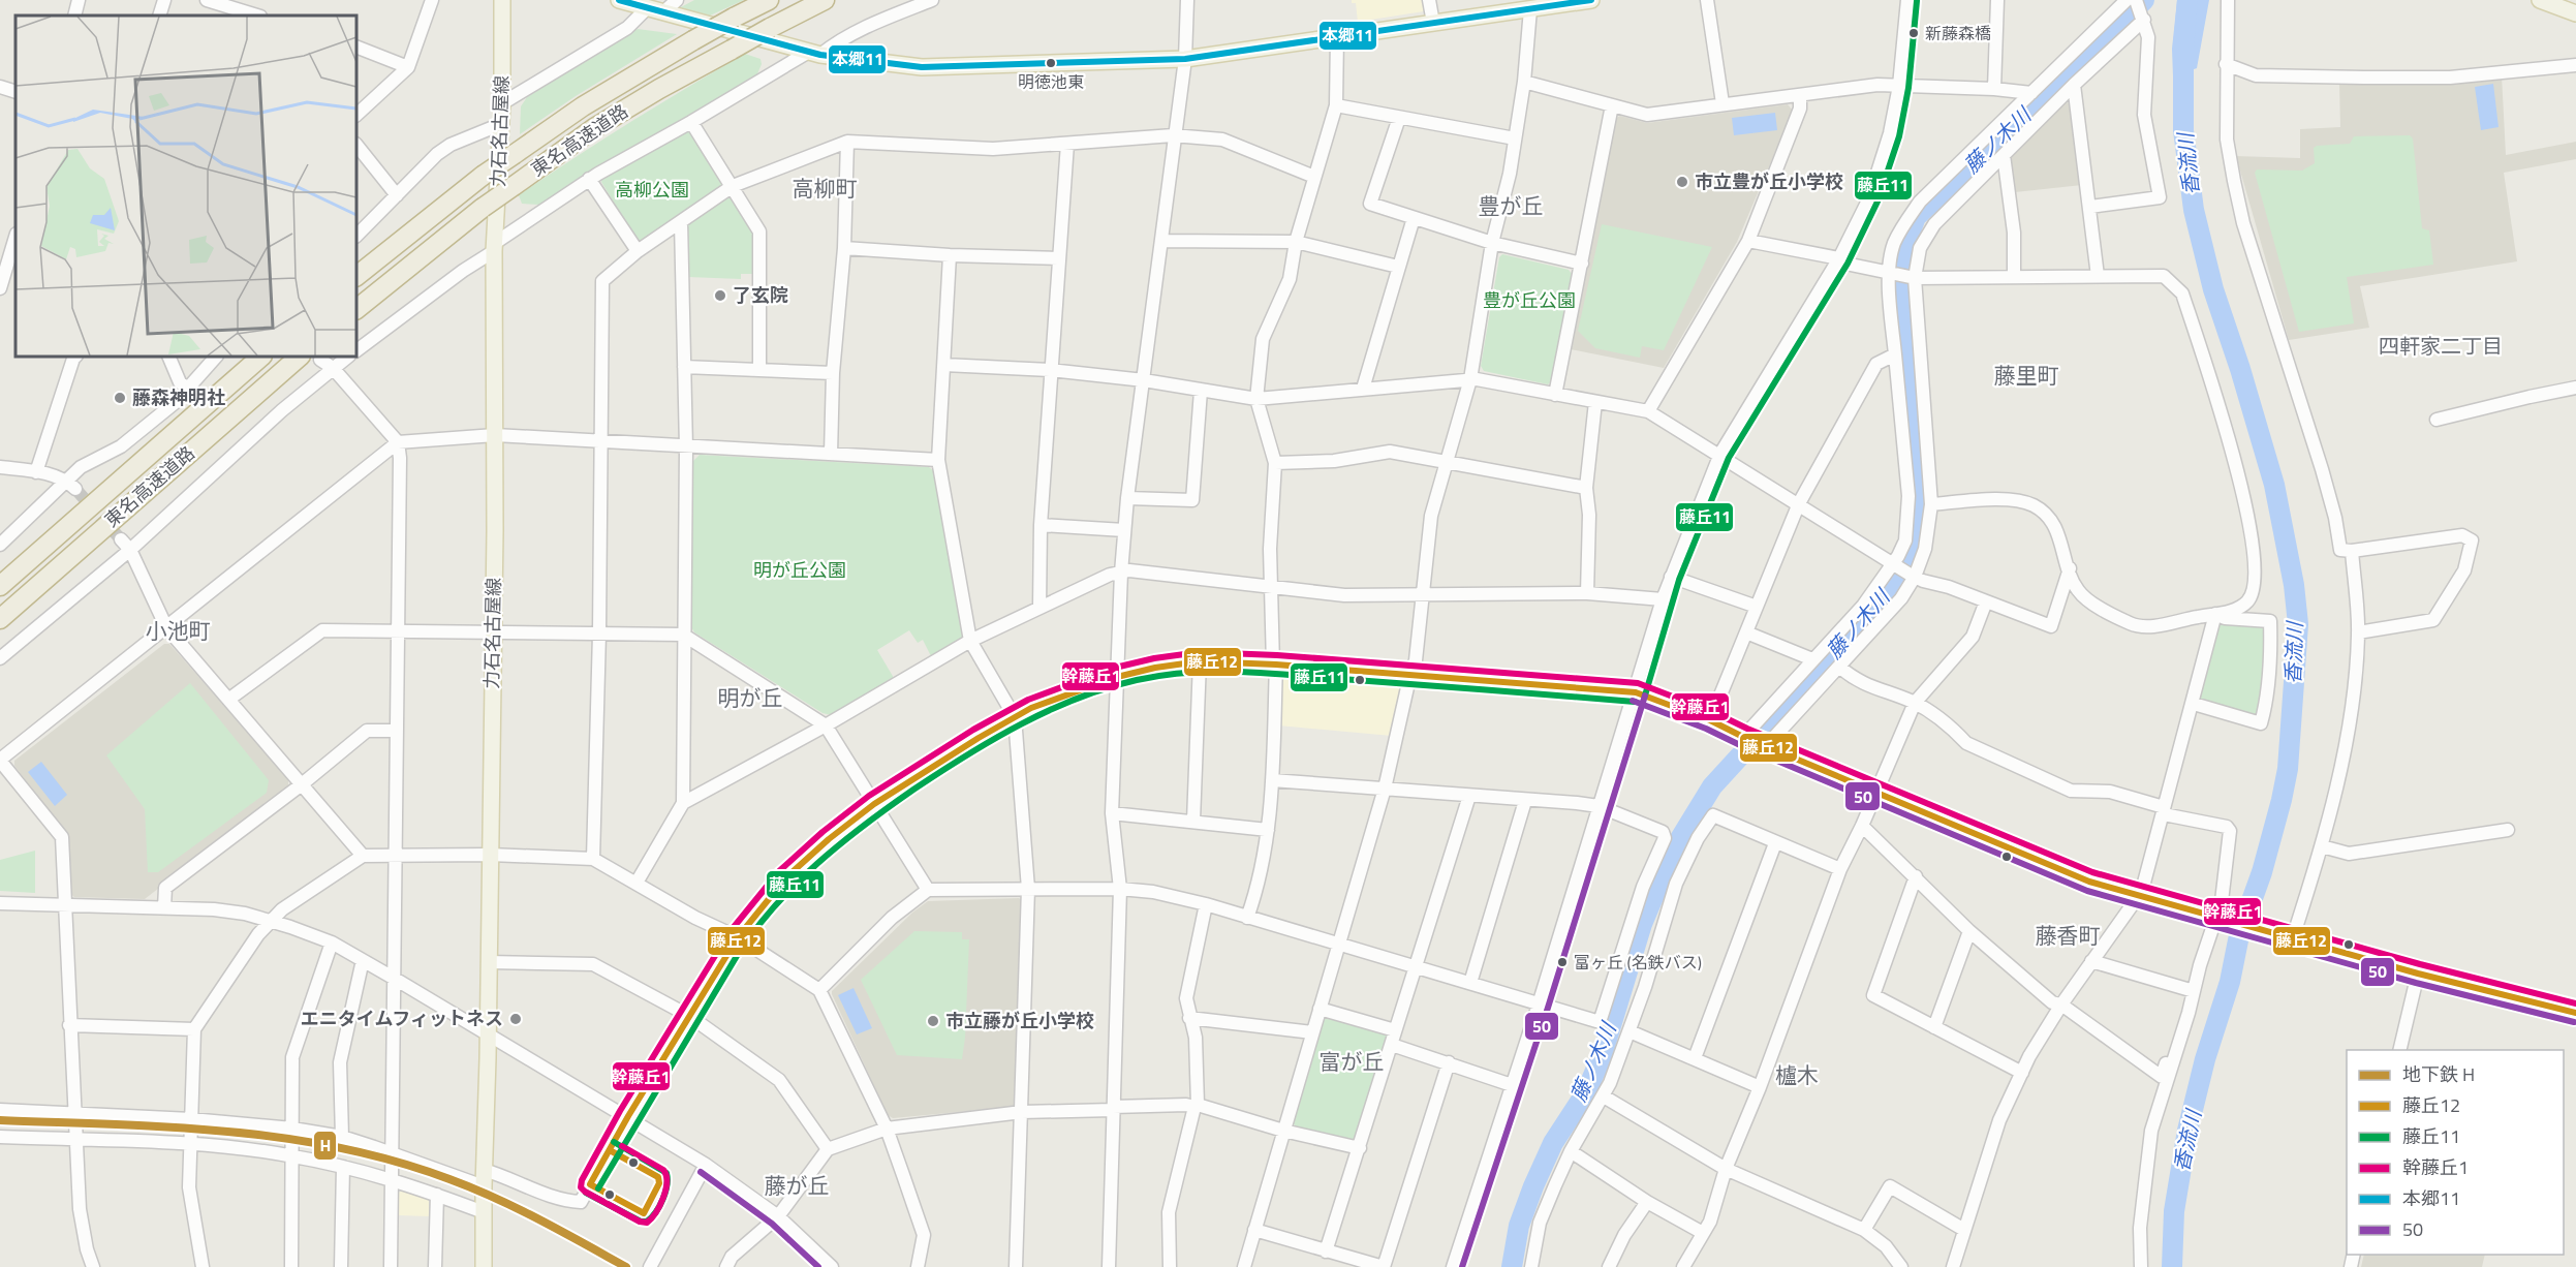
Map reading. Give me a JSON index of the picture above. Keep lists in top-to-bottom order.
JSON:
{
  "streets": {
    "highway": ["東名高速道路"],
    "main road": ["力石名古屋線"]
  },
  "districts": [
    "高柳町",
    "豊が丘",
    "四軒家二丁目",
    "藤里町",
    "小池町",
    "明が丘",
    "藤香町",
    "富が丘",
    "櫨木",
    "藤が丘"
  ],
  "water": ["藤ノ木川", "香流川"],
  "parks": ["高柳公園", "豊が丘公園", "明が丘公園"],
  "places": [
    "新藤森橋",
    "明徳池東",
    "市立豊が丘小学校",
    "了玄院",
    "藤森神明社",
    "富ヶ丘 (名鉄バス)",
    "エニタイムフィットネス",
    "市立藤が丘小学校"
  ],
  "lines": [
    "transit line 本郷11",
    "transit line 藤丘11",
    "transit line 幹藤丘1",
    "transit line 藤丘12",
    "transit line 50",
    "metro line H"
  ],
  "legend": [
    "地下鉄 H",
    "藤丘12",
    "藤丘11",
    "幹藤丘1",
    "本郷11",
    "50"
  ]
}
